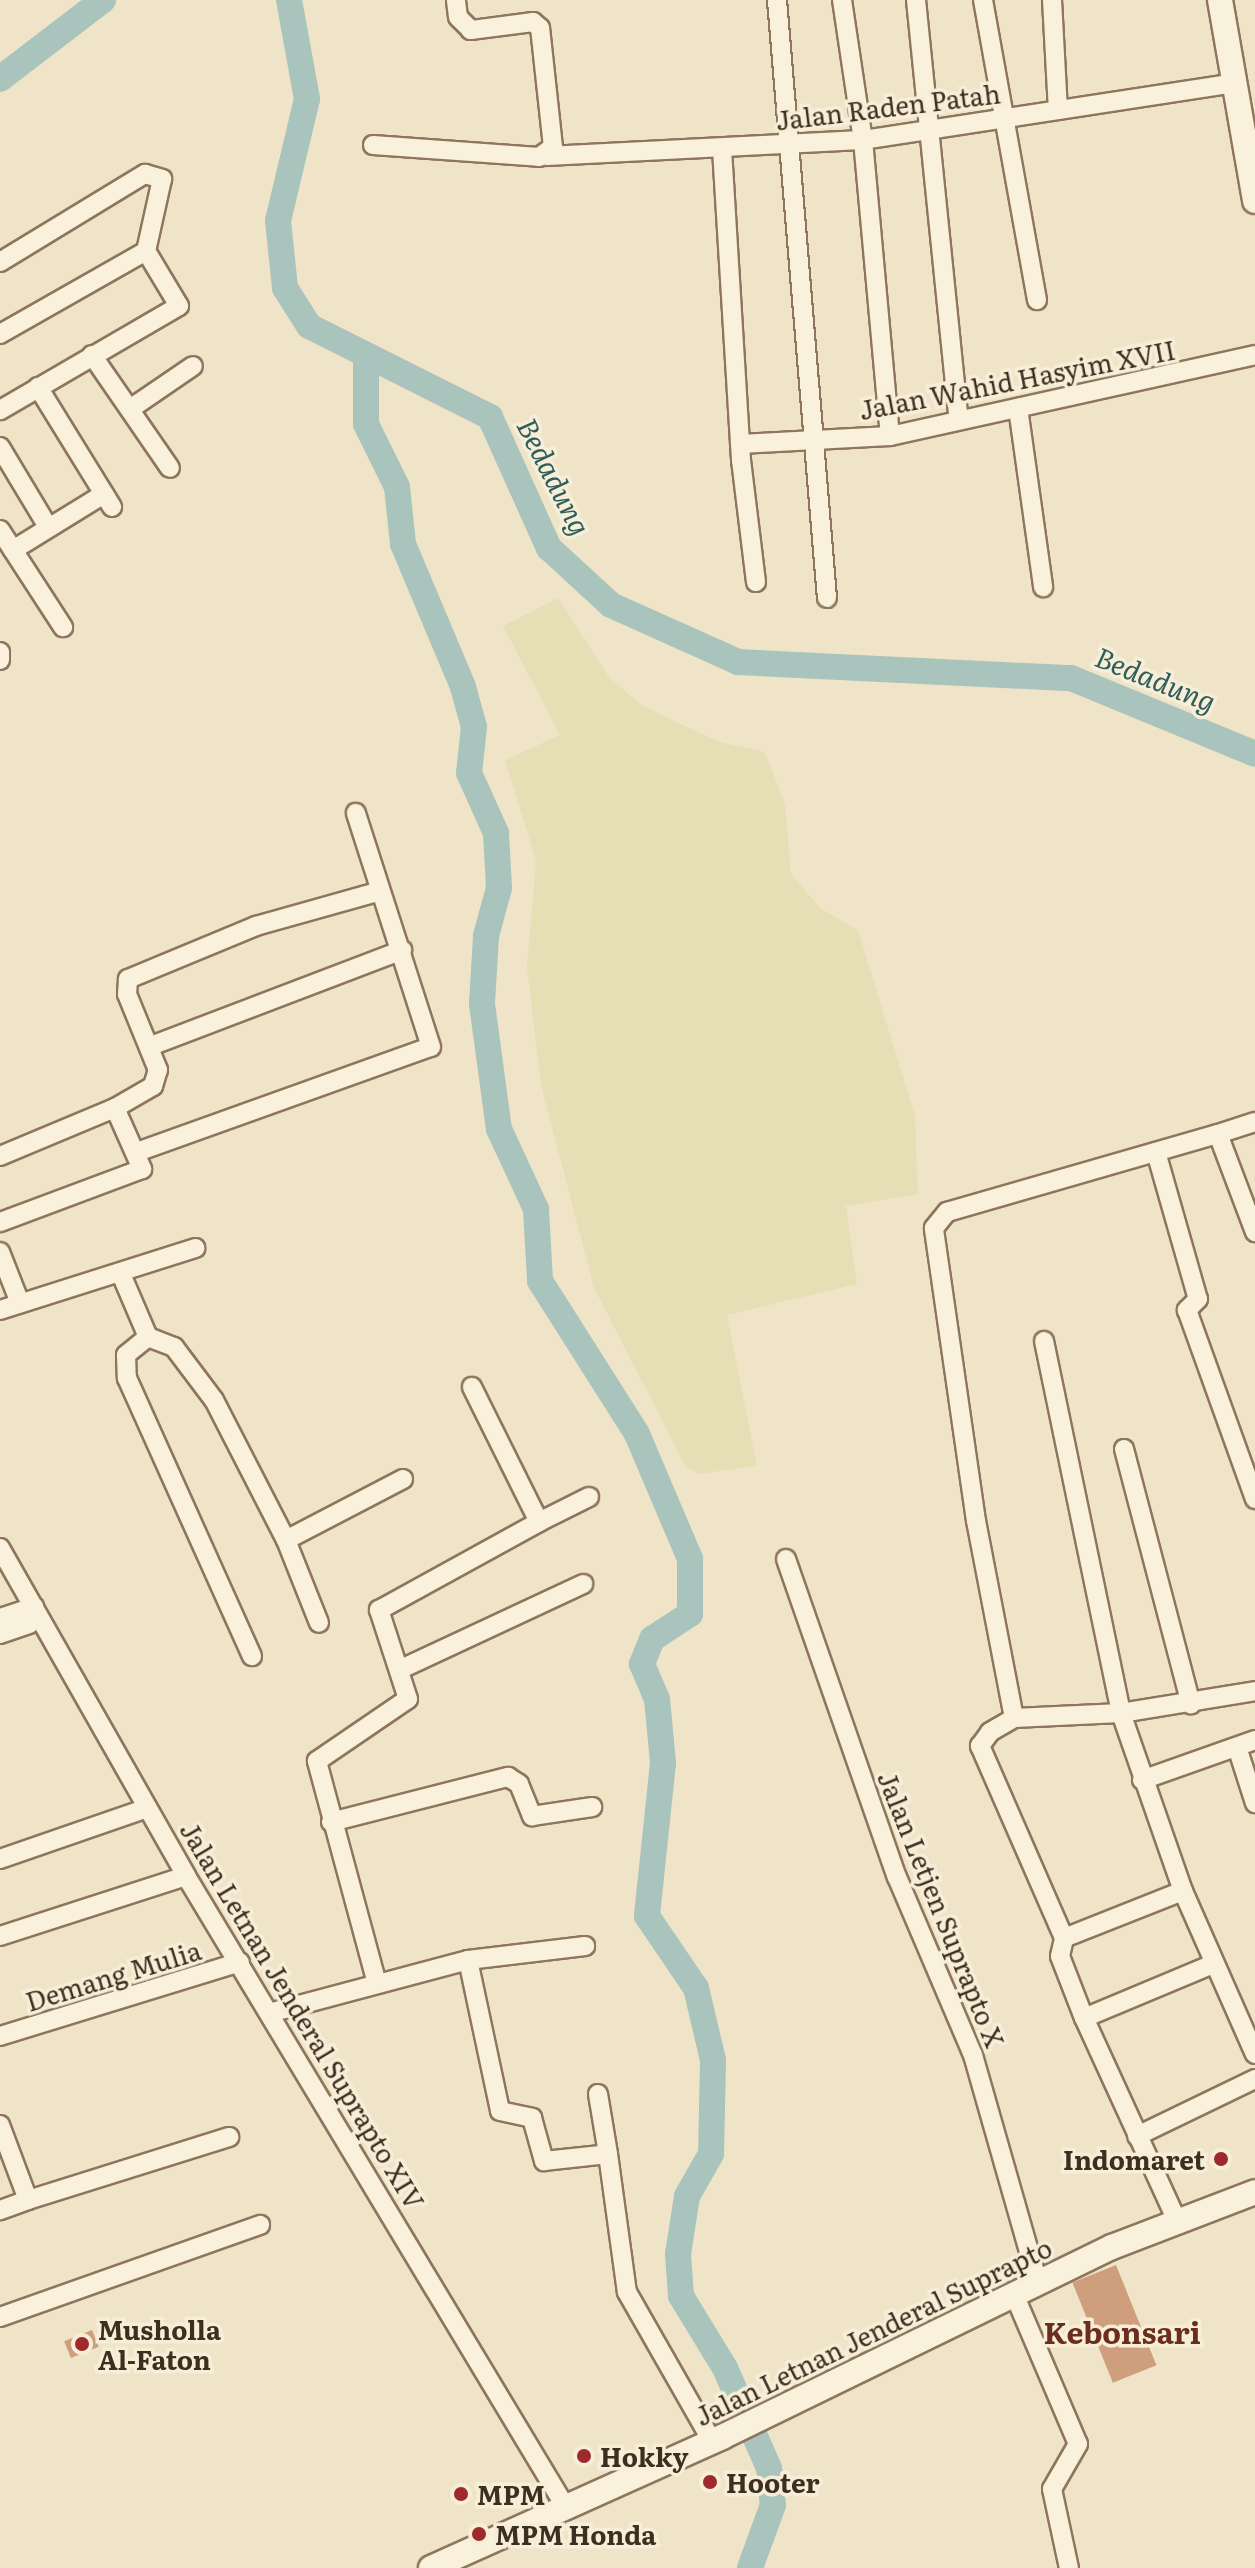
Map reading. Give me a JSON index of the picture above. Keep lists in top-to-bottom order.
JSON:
{
  "streets": {
    "main road": ["Jalan Letnan Jenderal Suprapto"],
    "street": [
      "Jalan Raden Patah",
      "Jalan Wahid Hasyim XVII",
      "Jalan Letjen Suprapto X",
      "Demang Mulia",
      "Jalan Letnan Jenderal Suprapto XIV"
    ]
  },
  "crossings": [
    ["Jalan Letjen Suprapto X", "Jalan Letnan Jenderal Suprapto"],
    ["Demang Mulia", "Jalan Letnan Jenderal Suprapto XIV"],
    ["Jalan Letnan Jenderal Suprapto XIV", "Jalan Letnan Jenderal Suprapto"]
  ],
  "districts": ["Kebonsari"],
  "water": ["Bedadung"],
  "places": [
    "Indomaret",
    "Musholla Al-Faton",
    "Hokky",
    "Hooter",
    "MPM",
    "MPM Honda"
  ]
}
